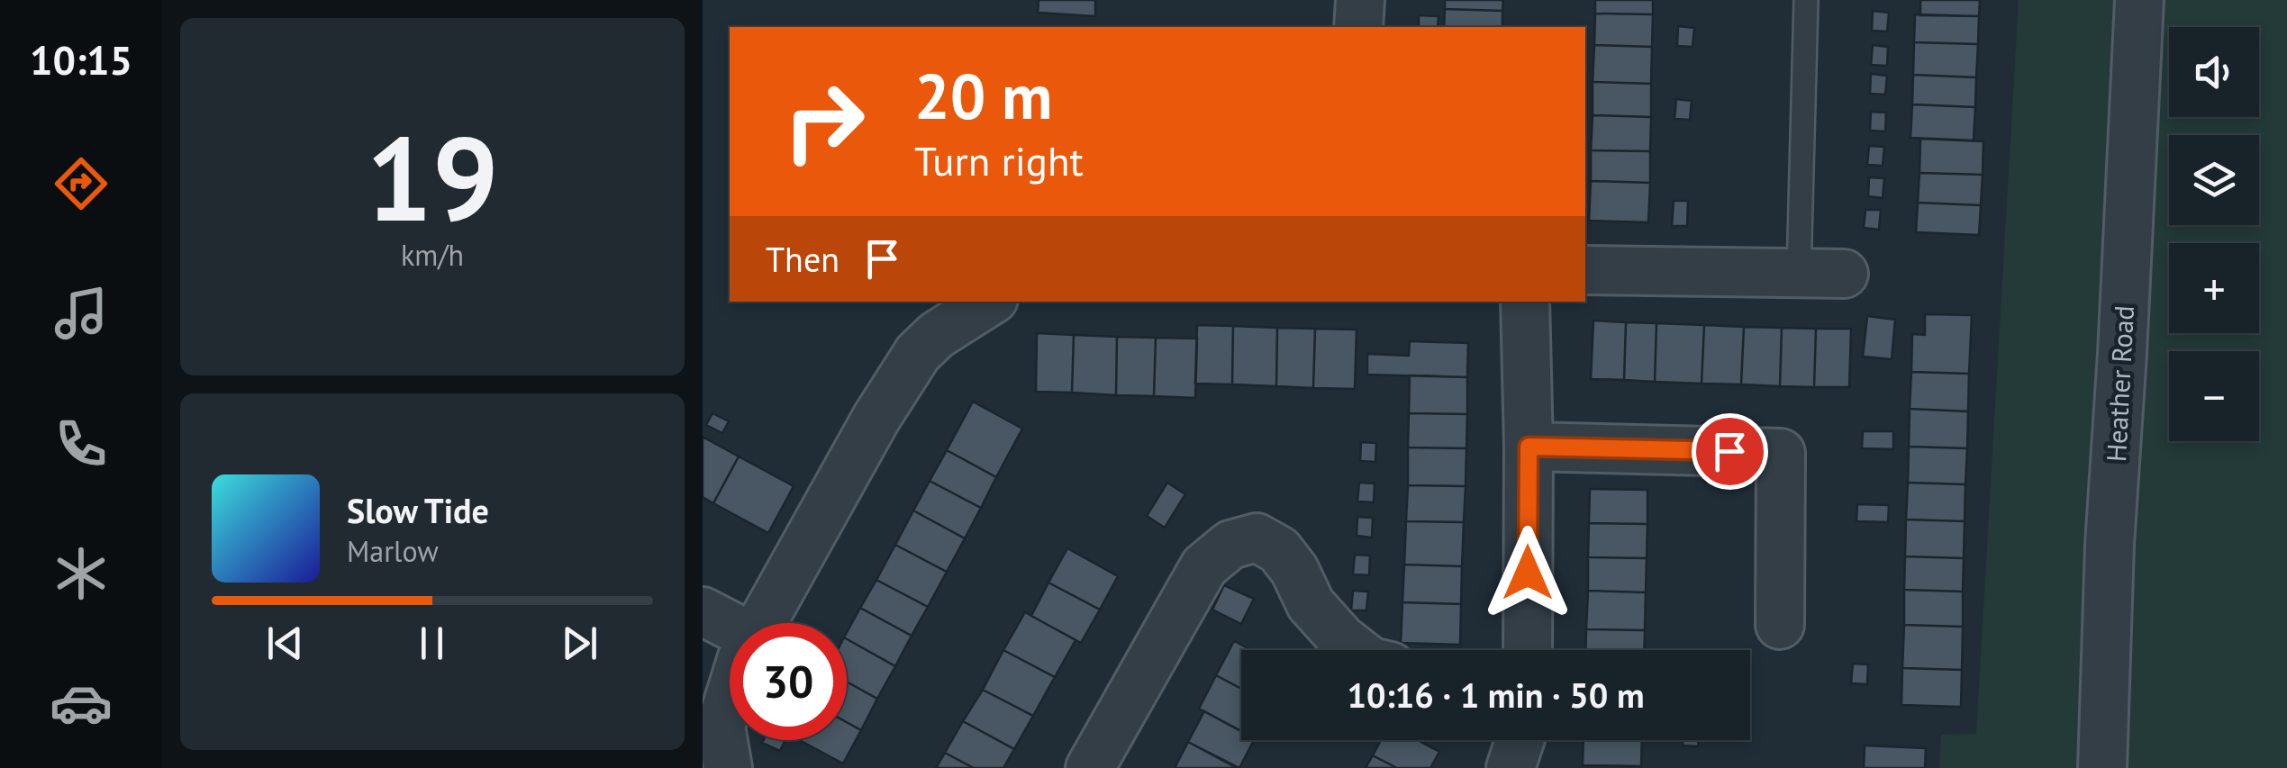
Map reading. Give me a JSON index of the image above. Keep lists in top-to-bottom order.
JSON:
{
  "streets": {
    "street": ["Heather Road"]
  },
  "page": {
    "tabs": "10:15",
    "tile": ["19", "km/h"],
    "map_buttons": ["+", "−"],
    "turn": ["20 m", "Turn right"],
    "then": "Then",
    "song": ["Slow Tide", "Marlow"],
    "limit": "30",
    "trip": "10:16 · 1 min · 50 m"
  }
}
